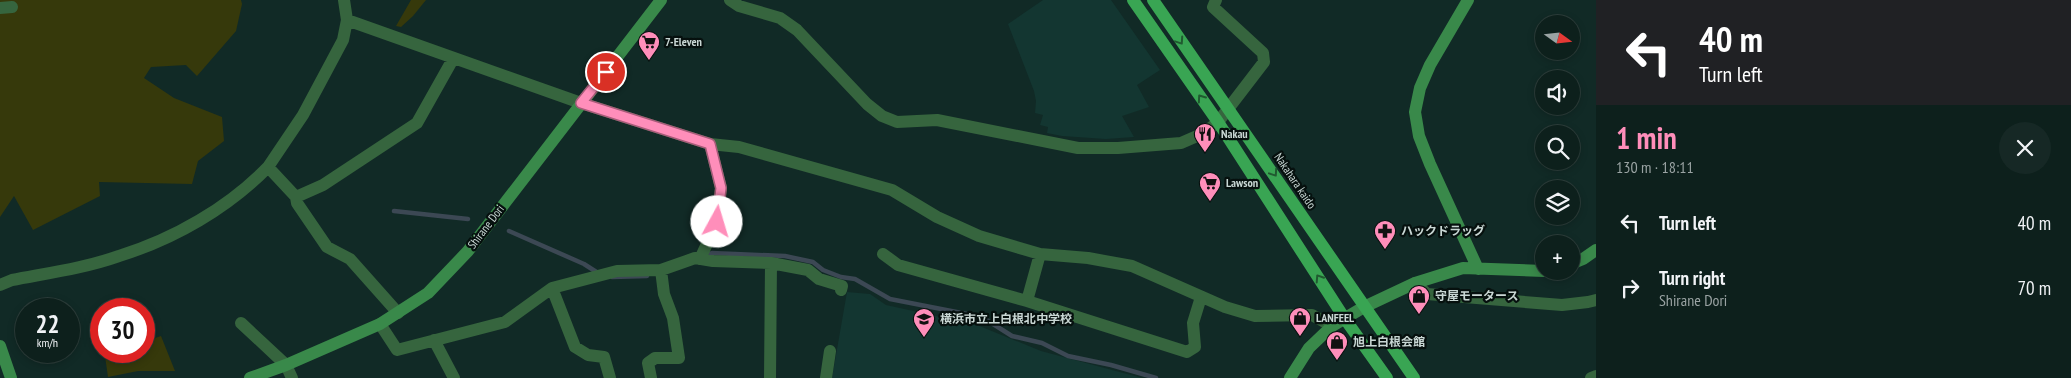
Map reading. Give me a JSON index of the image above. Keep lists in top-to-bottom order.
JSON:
{
  "streets": {
    "main road": ["Nakahara kaido"],
    "street": ["Shirane Dori"]
  },
  "places": {
    "supermarket": ["7-Eleven", "Lawson"],
    "restaurant": ["Nakau"],
    "pharmacy": ["ハックドラッグ"],
    "shop": ["守屋モータース", "LANFEEL", "旭上白根会館"],
    "school or university": ["横浜市立上白根北中学校"]
  },
  "north": "right",
  "page": {
    "turn": ["40 m", "Turn left"],
    "map_buttons": "+",
    "heading": ["1 min", "130 m · 18:11"],
    "list": [
      {
        "name": "Turn left",
        "value": "40 m"
      },
      {
        "name": "Turn right",
        "note": "Shirane Dori",
        "value": "70 m"
      }
    ],
    "speed": "22 km/h",
    "limit": "30"
  }
}
